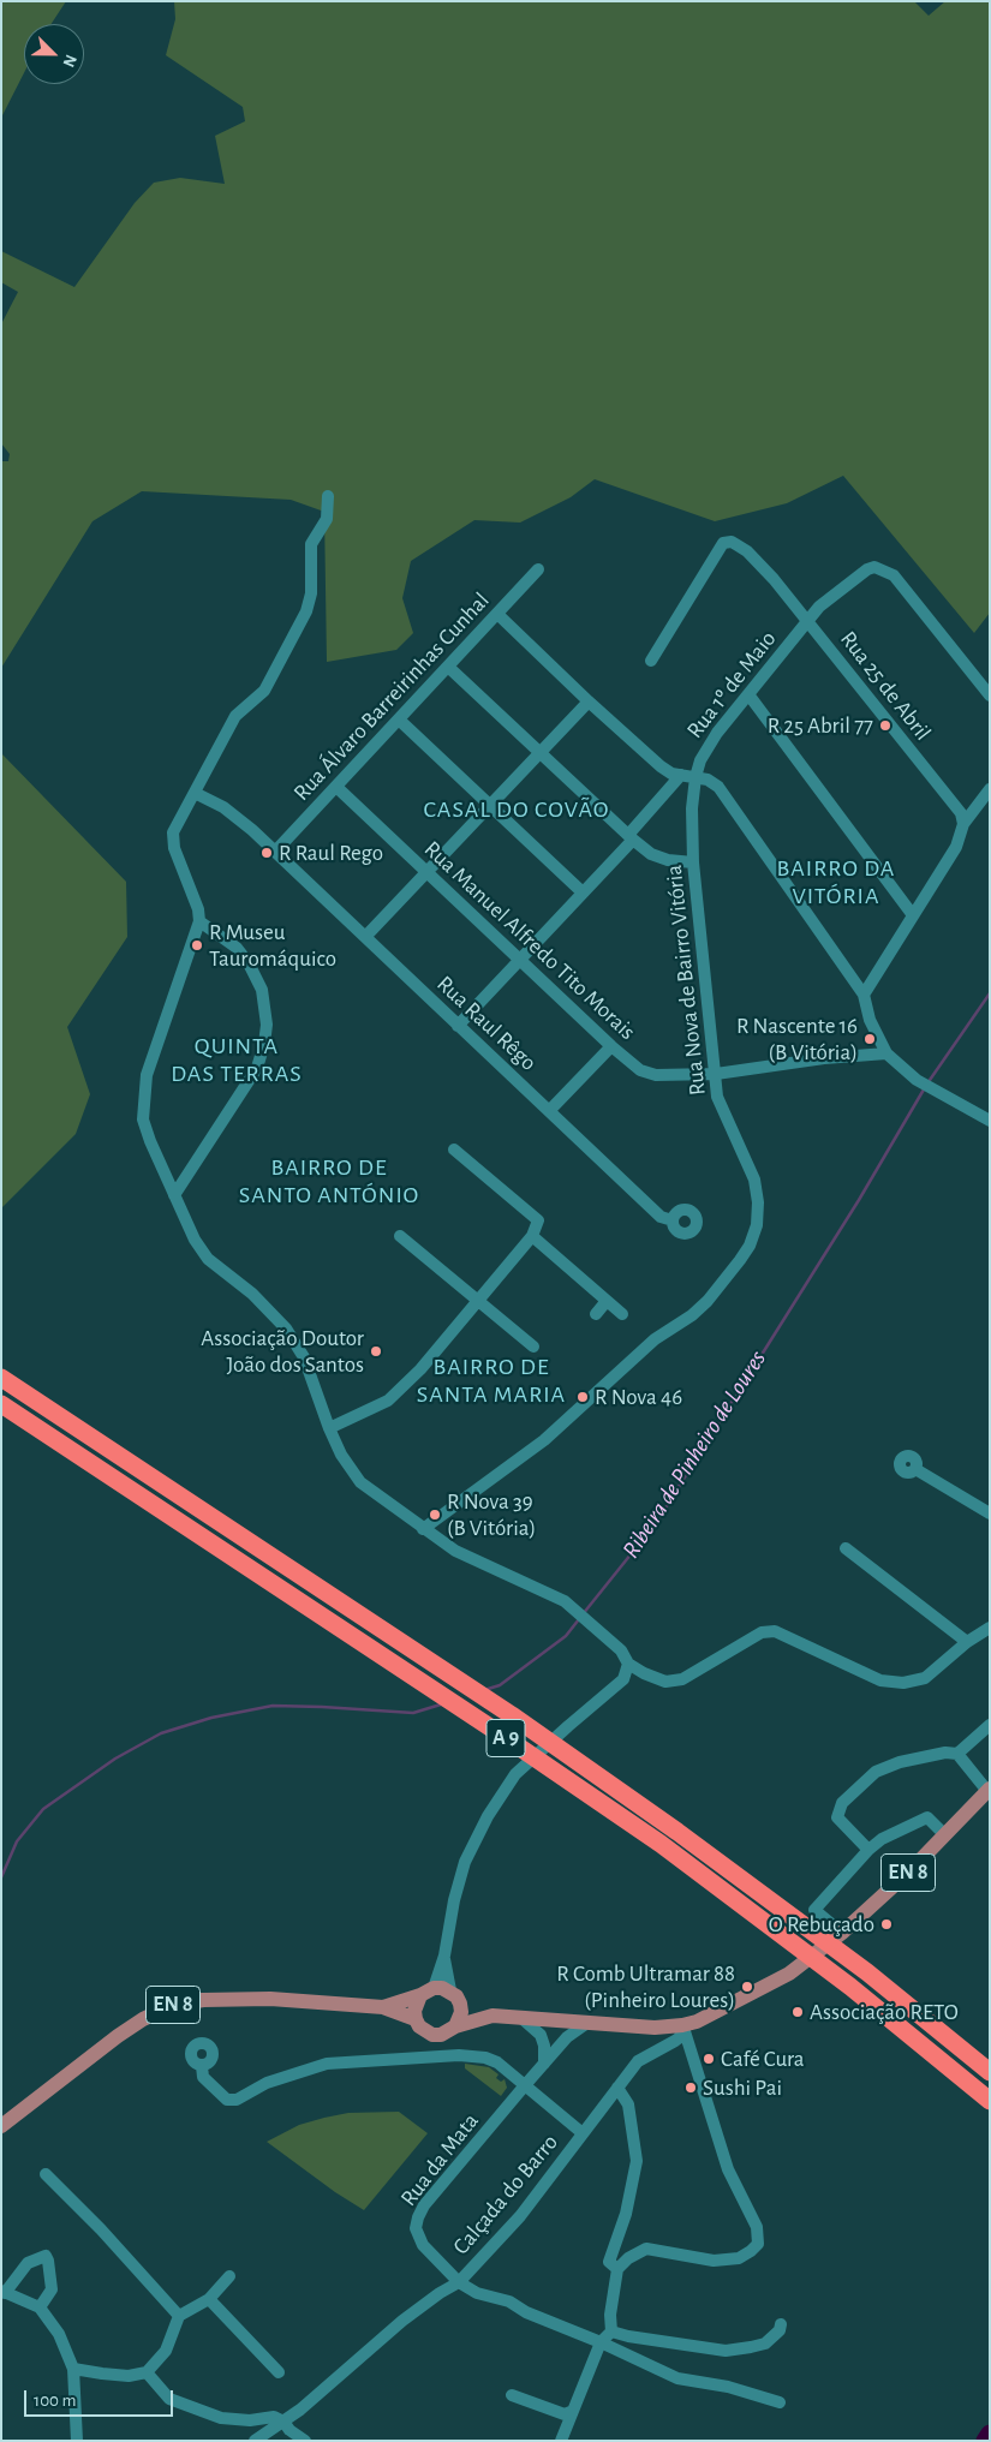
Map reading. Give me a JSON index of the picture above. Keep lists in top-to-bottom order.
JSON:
{
  "streets": {
    "highway": ["A 9"],
    "main road": ["EN 8"],
    "street": [
      "Rua 1º de Maio",
      "Rua 25 de Abril",
      "Rua Álvaro Barreirinhas Cunhal",
      "Rua Manuel Alfredo Tito Morais",
      "Rua Nova de Bairro Vitória",
      "Rua Raul Rêgo",
      "Rua da Mata",
      "Calçada do Barro"
    ]
  },
  "crossings": [
    ["Rua 1º de Maio", "Rua 25 de Abril"],
    ["Rua 1º de Maio", "Rua Nova de Bairro Vitória"],
    ["Rua Álvaro Barreirinhas Cunhal", "Rua Manuel Alfredo Tito Morais"],
    ["Rua Álvaro Barreirinhas Cunhal", "Rua Raul Rêgo"],
    ["Rua Manuel Alfredo Tito Morais", "Rua Nova de Bairro Vitória"],
    ["EN 8", "Rua da Mata"],
    ["EN 8", "Calçada do Barro"],
    ["Rua da Mata", "Calçada do Barro"]
  ],
  "districts": [
    "CASAL DO COVÃO",
    "BAIRRO DA VITÓRIA",
    "QUINTA DAS TERRAS",
    "BAIRRO DE SANTO ANTÓNIO",
    "BAIRRO DE SANTA MARIA"
  ],
  "water": ["Ribeira de Pinheiro de Loures"],
  "places": [
    "R 25 Abril 77",
    "R Raul Rego",
    "R Museu Tauromáquico",
    "R Nascente 16 (B Vitória)",
    "Associação Doutor João dos Santos",
    "R Nova 46",
    "R Nova 39 (B Vitória)",
    "O Rebuçado",
    "R Comb Ultramar 88 (Pinheiro Loures)",
    "Associação RETO",
    "Café Cura",
    "Sushi Pai"
  ],
  "scale_bar": "100 m",
  "north": "bottom right"
}
